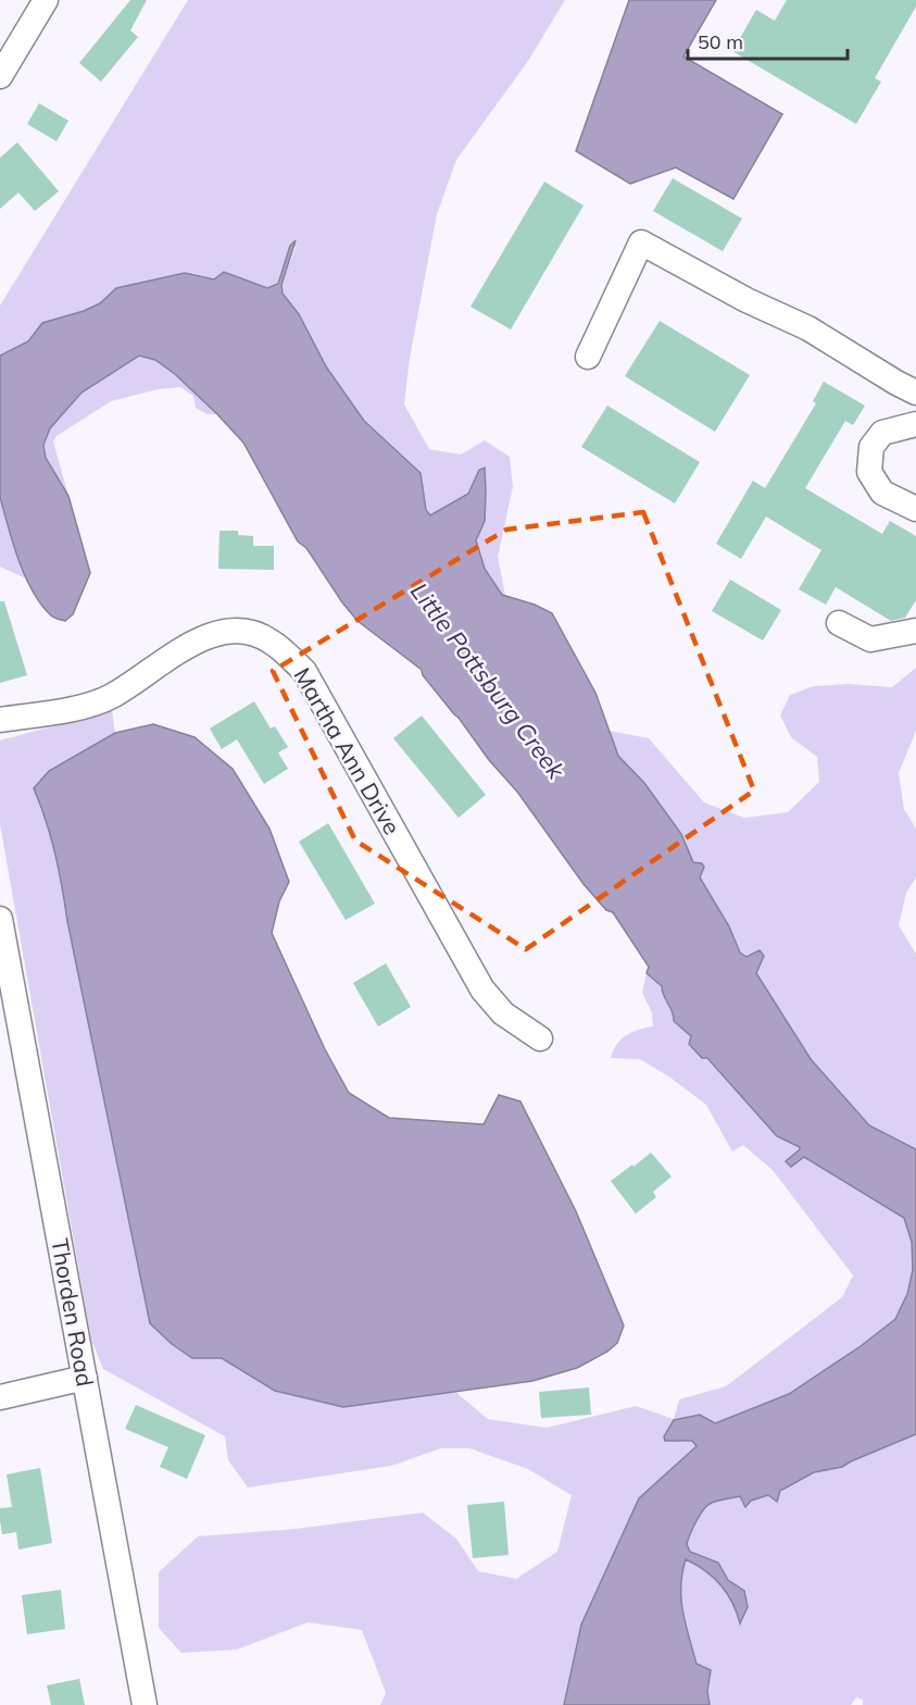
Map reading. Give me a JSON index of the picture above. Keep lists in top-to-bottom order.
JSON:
{
  "streets": {
    "street": ["Martha Ann Drive", "Thorden Road"]
  },
  "water": ["Little Pottsburg Creek"],
  "scale_bar": "50 m"
}
